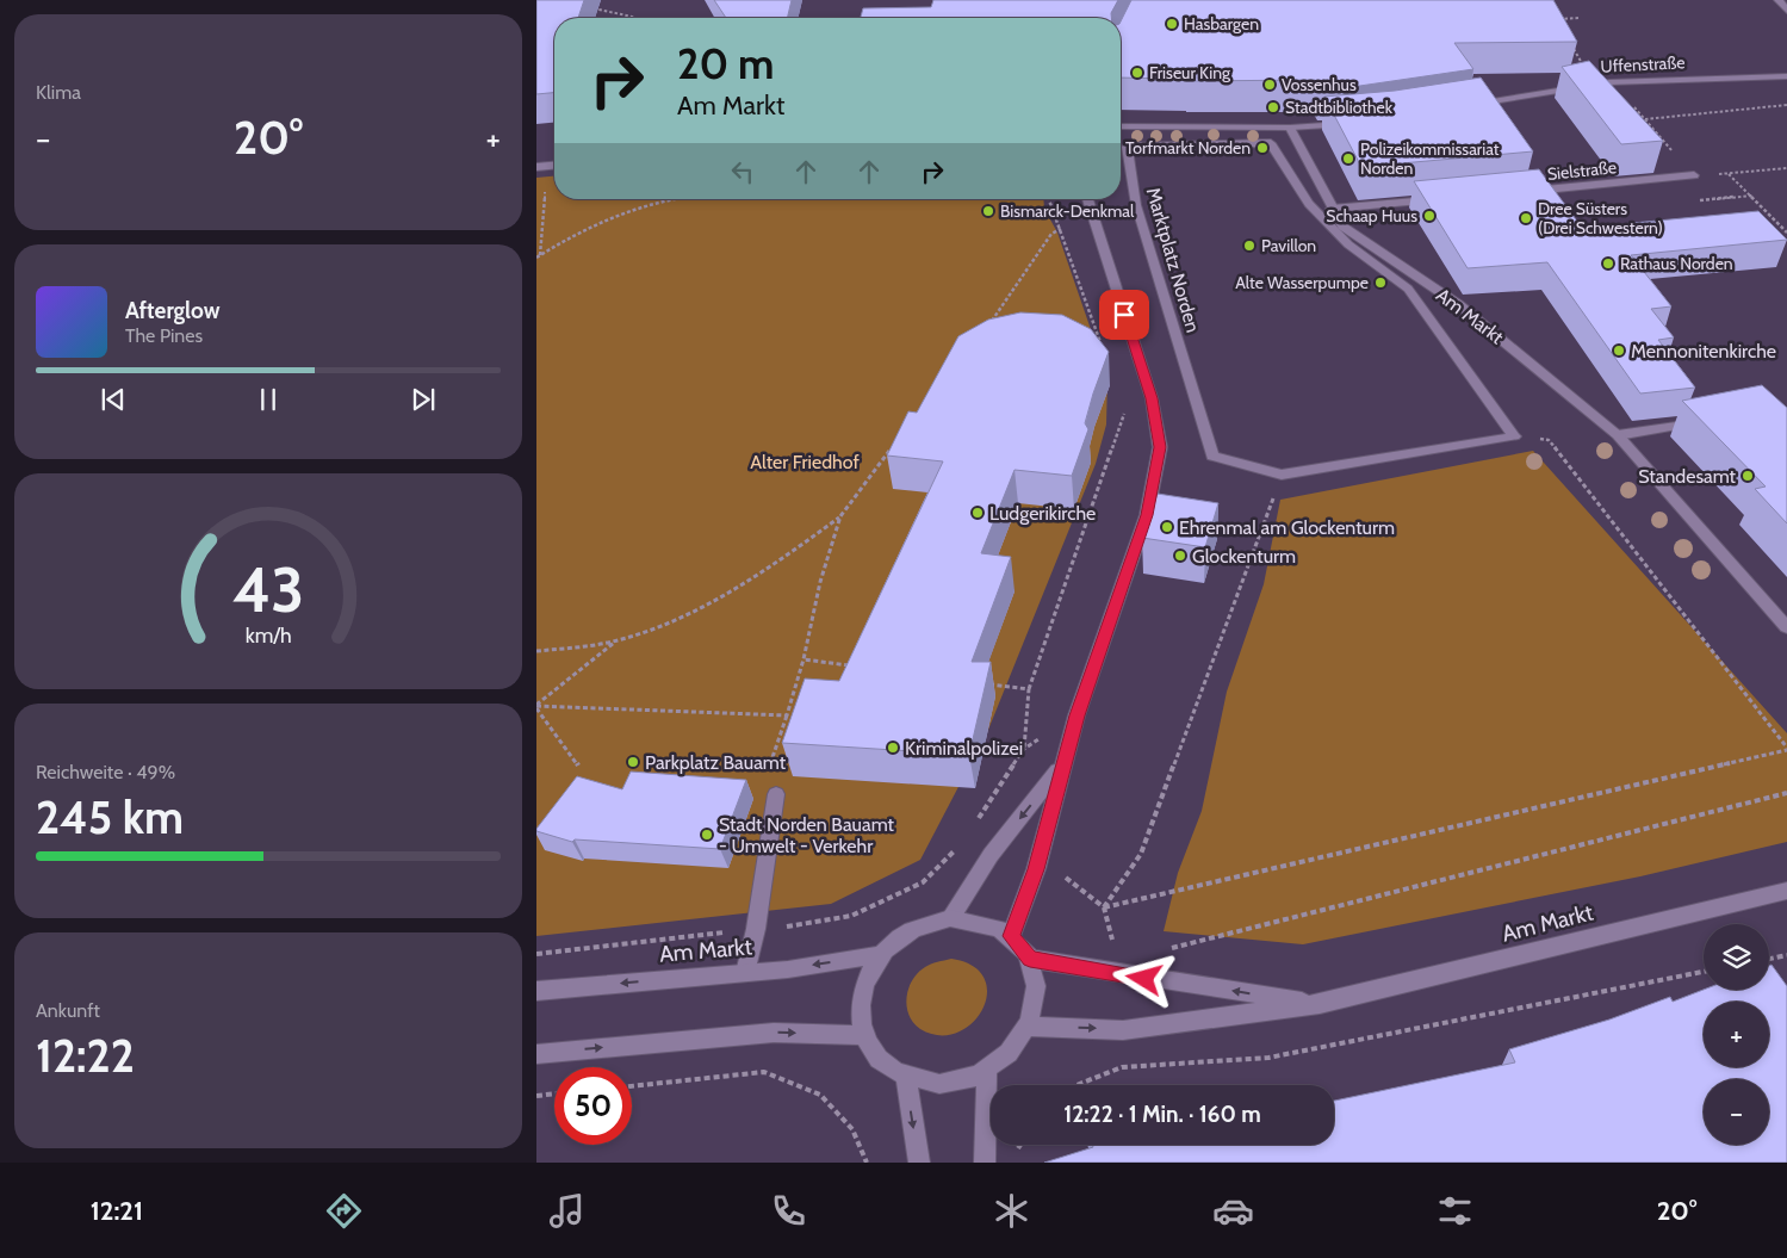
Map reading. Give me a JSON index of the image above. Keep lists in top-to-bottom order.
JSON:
{
  "streets": {
    "street": [
      "Uffenstraße",
      "Sielstraße",
      "Marktplatz Norden",
      "Am Markt"
    ]
  },
  "parks": ["Alter Friedhof"],
  "places": [
    "Hasbargen",
    "Friseur King",
    "Vossenhus",
    "Stadtbibliothek",
    "Torfmarkt Norden",
    "Polizeikommissariat Norden",
    "Bismarck-Denkmal",
    "Schaap Huus",
    "Dree Süsters (Drei Schwestern)",
    "Pavillon",
    "Rathaus Norden",
    "Alte Wasserpumpe",
    "Mennonitenkirche",
    "Standesamt",
    "Ludgerikirche",
    "Ehrenmal am Glockenturm",
    "Glockenturm",
    "Kriminalpolizei",
    "Parkplatz Bauamt",
    "Stadt Norden Bauamt - Umwelt - Verkehr"
  ],
  "page": {
    "tile": [
      "Klima",
      ["Reichweite · 49%", "245 km"],
      ["Ankunft", "12:22"]
    ],
    "turn": ["20 m", "Am Markt"],
    "heat": ["−", "20°", "+"],
    "song": ["Afterglow", "The Pines"],
    "map_buttons": ["+", "−"],
    "limit": "50",
    "trip": "12:22 · 1 Min. · 160 m",
    "tabs": ["12:21", "20°"],
    "gauge": ["43", "km/h"]
  }
}
